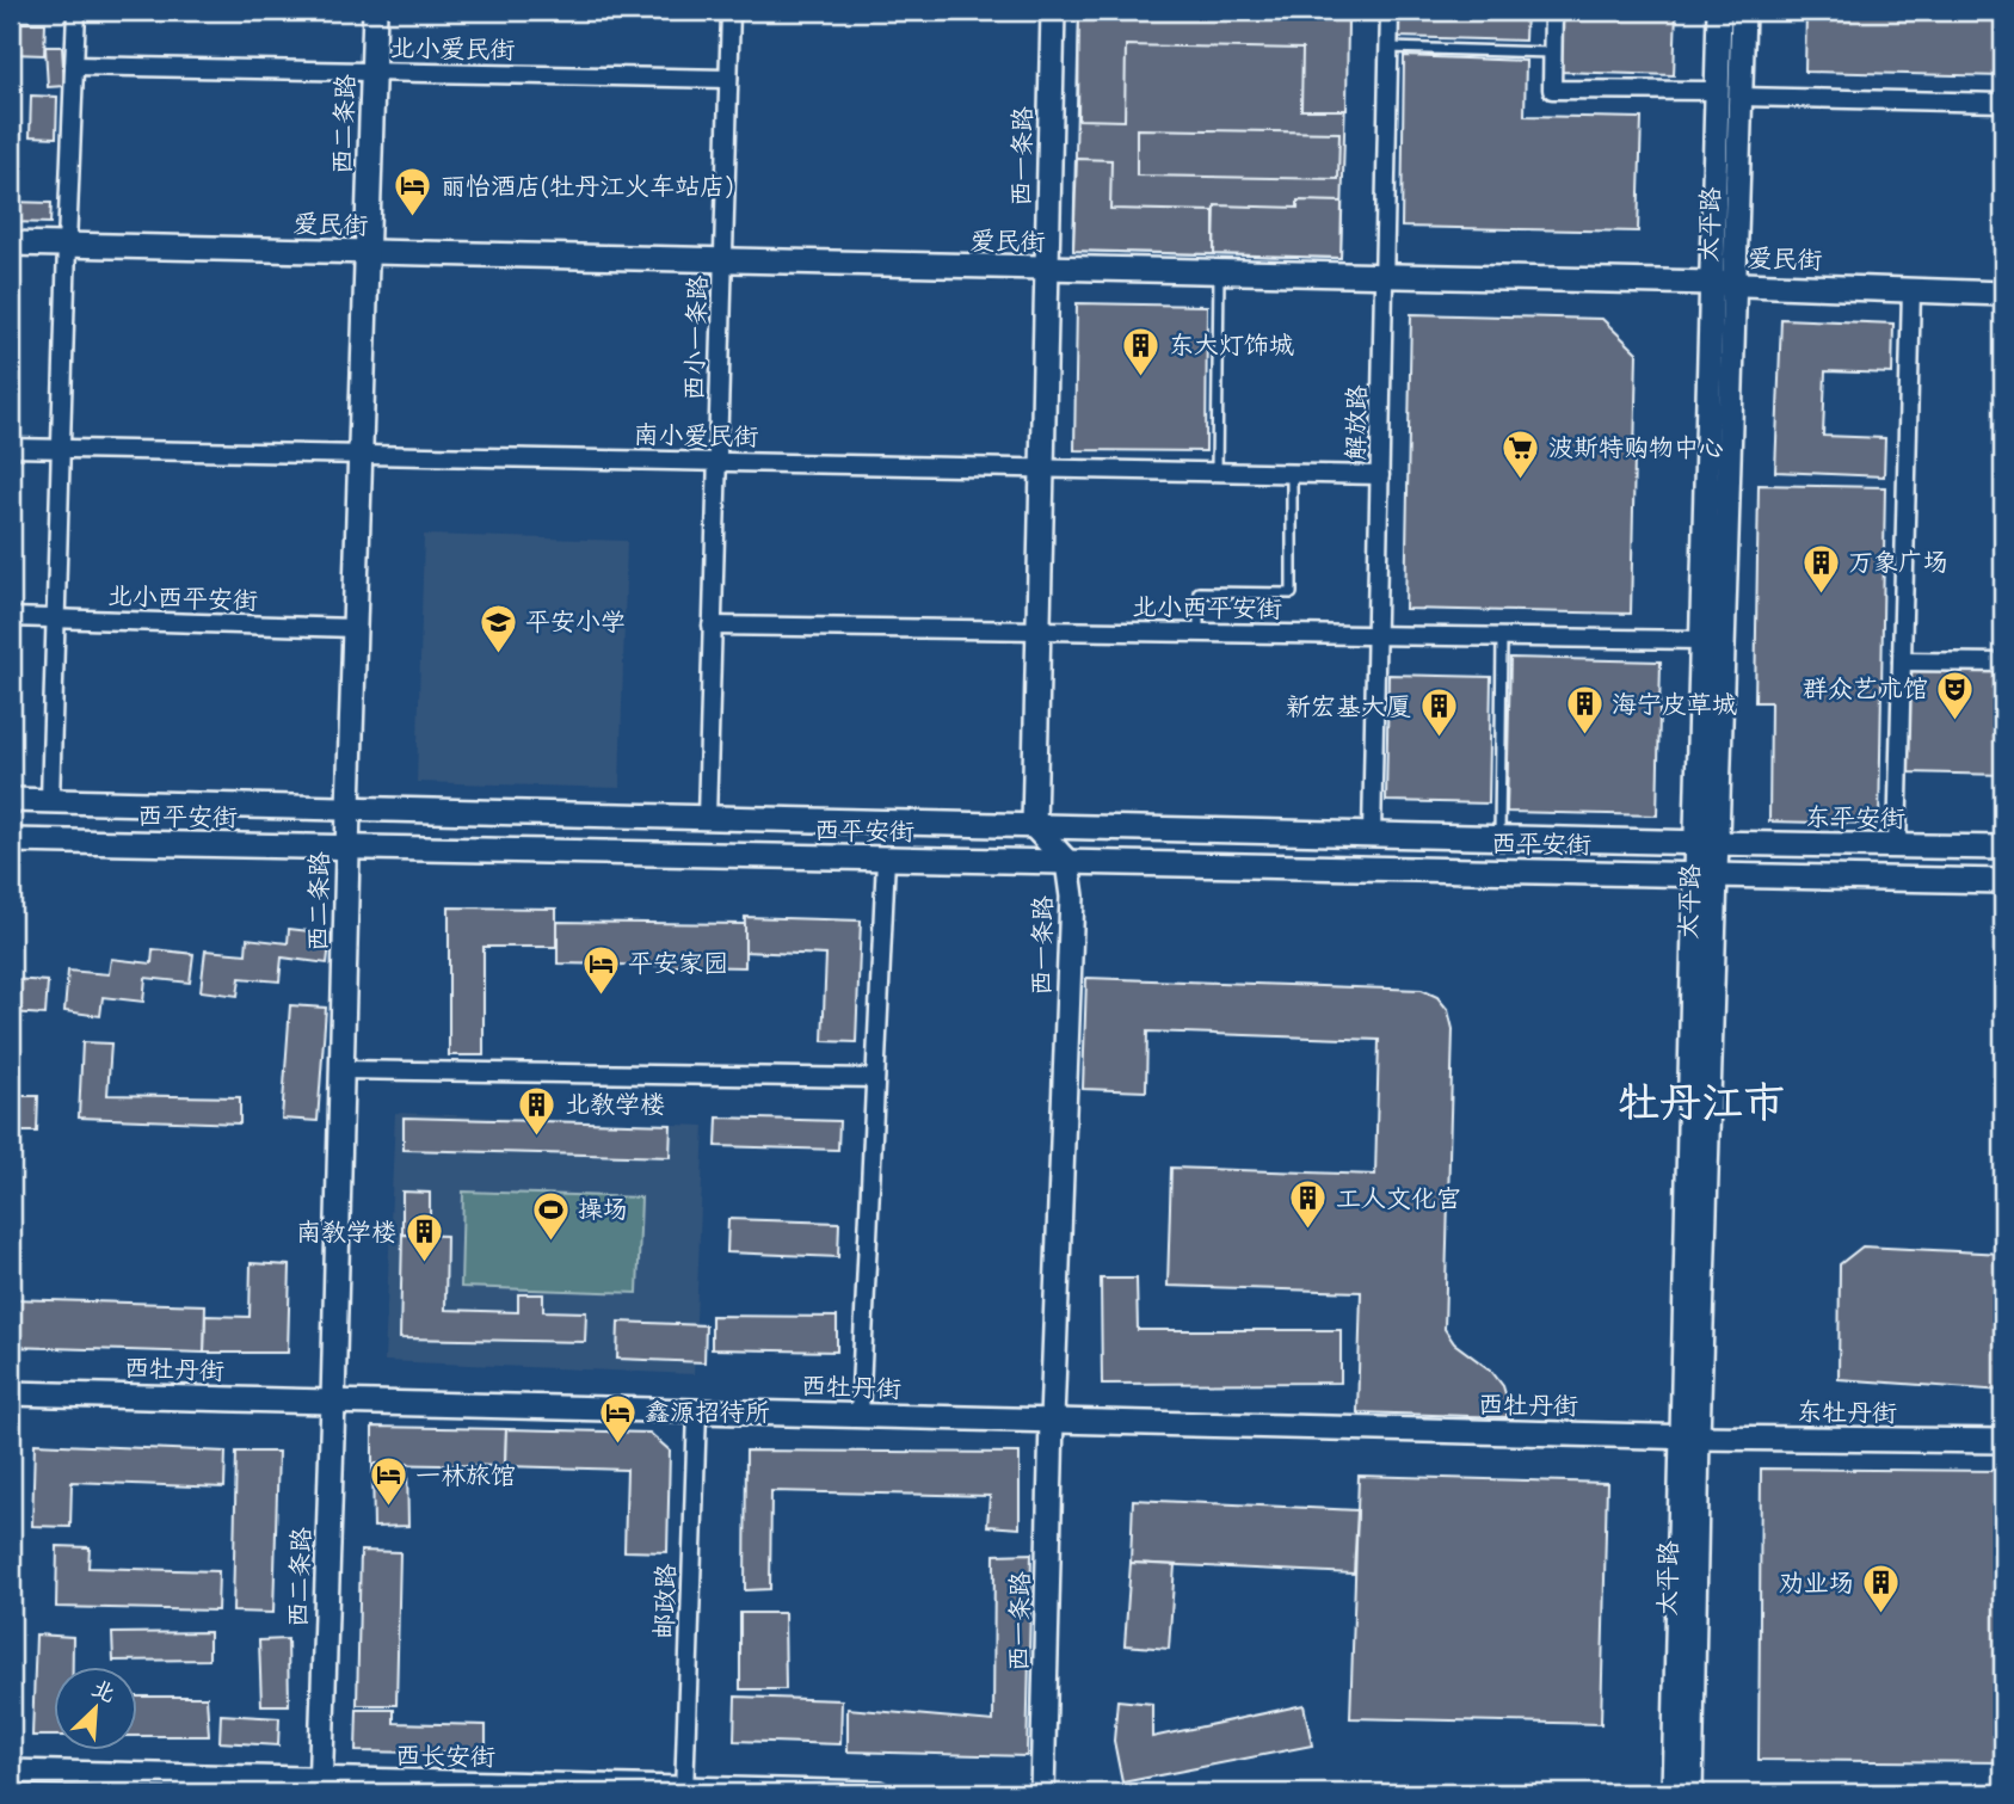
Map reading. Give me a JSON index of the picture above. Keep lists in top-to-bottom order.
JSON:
{
  "streets": {
    "main road": [
      "西二条路",
      "西一条路",
      "爱民街",
      "太平路",
      "西平安街",
      "东平安街",
      "西牡丹街",
      "东牡丹街",
      "西长安街"
    ],
    "street": [
      "北小爱民街",
      "西小一条路",
      "解放路",
      "南小爱民街",
      "北小西平安街",
      "邮政路"
    ]
  },
  "crossings": [
    ["北小爱民街", "西二条路"],
    ["北小爱民街", "西小一条路"],
    ["西二条路", "爱民街"],
    ["西二条路", "南小爱民街"],
    ["西二条路", "北小西平安街"],
    ["西二条路", "西平安街"],
    ["西二条路", "西牡丹街"],
    ["西二条路", "西长安街"],
    ["西一条路", "爱民街"],
    ["西一条路", "南小爱民街"],
    ["西一条路", "北小西平安街"],
    ["西一条路", "西平安街"],
    ["西一条路", "西牡丹街"],
    ["爱民街", "太平路"],
    ["爱民街", "西小一条路"],
    ["爱民街", "解放路"],
    ["太平路", "北小西平安街"],
    ["太平路", "西平安街"],
    ["太平路", "东平安街"],
    ["太平路", "西牡丹街"],
    ["太平路", "东牡丹街"],
    ["西小一条路", "南小爱民街"],
    ["西小一条路", "北小西平安街"],
    ["西小一条路", "西平安街"],
    ["解放路", "南小爱民街"],
    ["解放路", "北小西平安街"],
    ["解放路", "西平安街"],
    ["西平安街", "东平安街"],
    ["西牡丹街", "东牡丹街"],
    ["西牡丹街", "邮政路"],
    ["邮政路", "西长安街"]
  ],
  "districts": ["牡丹江市"],
  "places": {
    "hotel": [
      "丽怡酒店(牡丹江火车站店)",
      "平安家园",
      "鑫源招待所",
      "一林旅馆"
    ],
    "building": [
      "东大灯饰城",
      "万象广场",
      "海宁皮草城",
      "新宏基大厦",
      "北教学楼",
      "工人文化宫",
      "南教学楼",
      "劝业场"
    ],
    "supermarket": ["波斯特购物中心"],
    "school or university": ["平安小学"],
    "theatre": ["群众艺术馆"],
    "sports": ["操场"]
  },
  "north": "top right"
}
